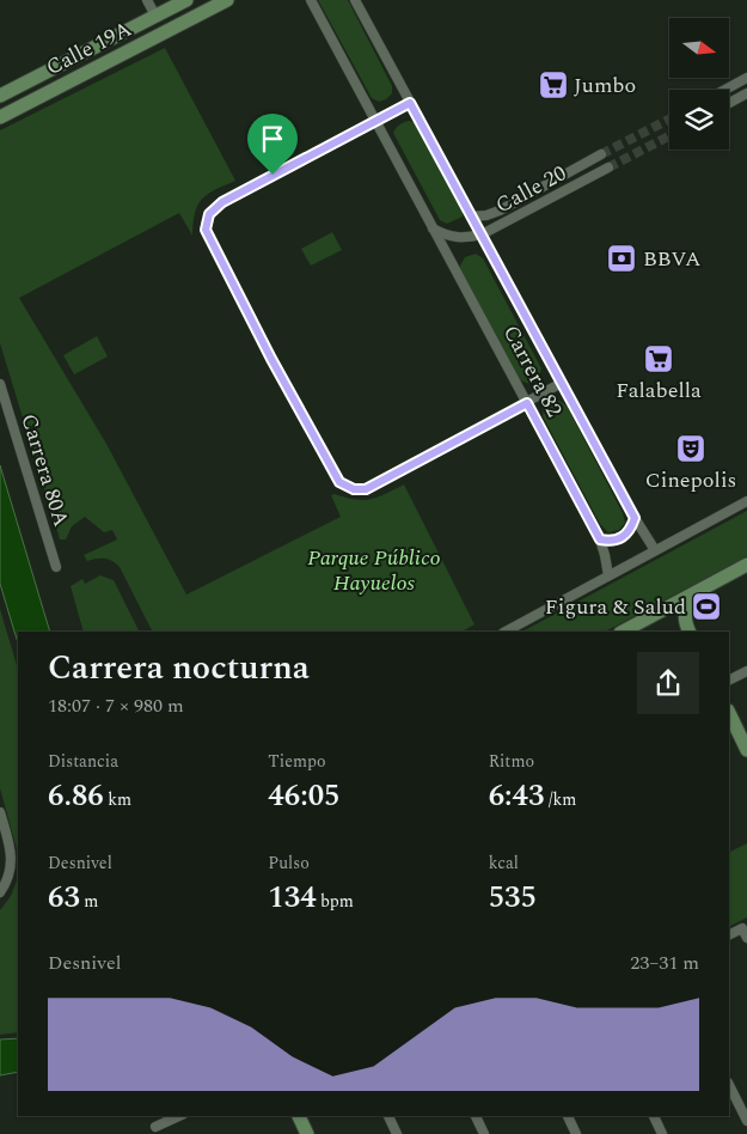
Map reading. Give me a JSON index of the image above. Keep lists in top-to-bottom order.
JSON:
{
  "streets": {
    "street": [
      "Calle 19A",
      "Calle 20",
      "Carrera 82",
      "Carrera 80A"
    ]
  },
  "crossings": [
    ["Calle 20", "Carrera 82"]
  ],
  "parks": ["Parque Público Hayuelos"],
  "places": {
    "supermarket": ["Jumbo", "Falabella"],
    "bank": ["BBVA"],
    "theatre": ["Cinepolis"],
    "sports": ["Figura & Salud"]
  },
  "north": "right",
  "page": {
    "heading": ["Carrera nocturna", "18:07 · 7 × 980 m"],
    "stats": [
      ["Distancia", "6.86 km"],
      ["Tiempo", "46:05"],
      ["Ritmo", "6:43 /km"],
      ["Desnivel", "63 m"],
      ["Pulso", "134 bpm"],
      ["kcal", "535"]
    ],
    "chart": ["Desnivel", "23–31 m"]
  }
}
